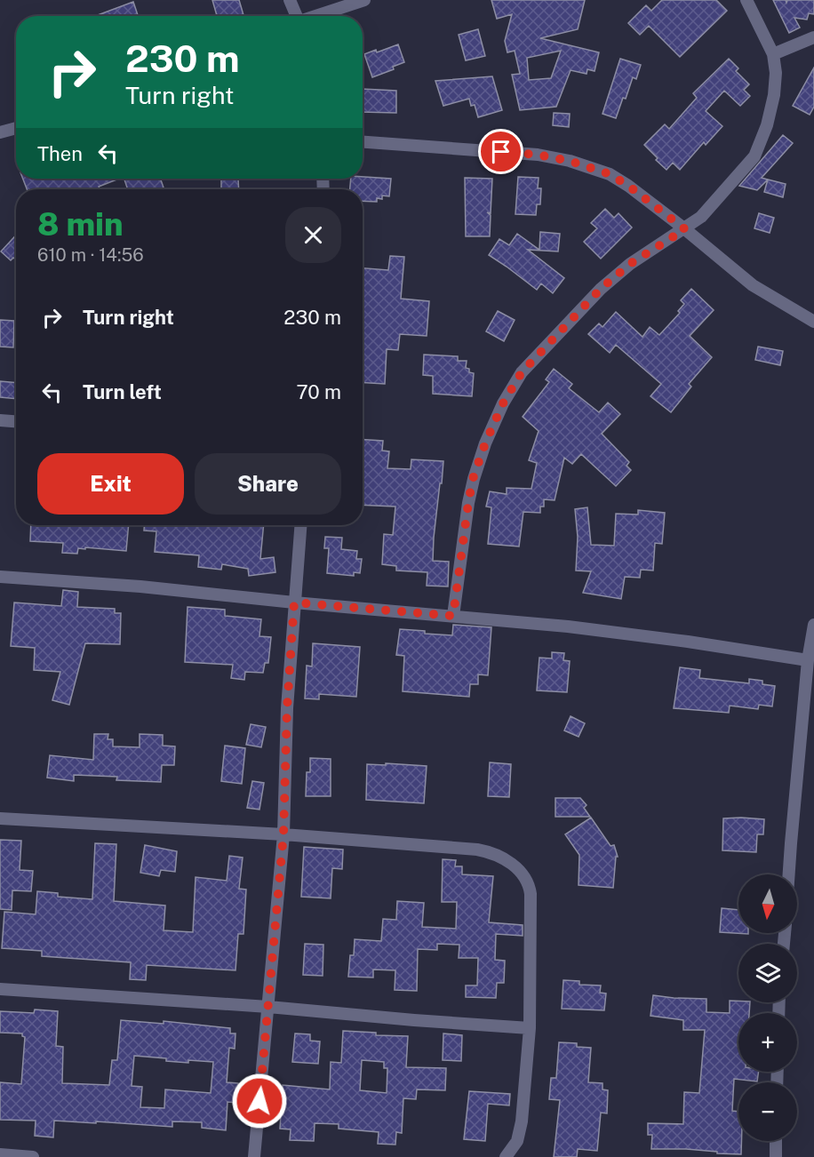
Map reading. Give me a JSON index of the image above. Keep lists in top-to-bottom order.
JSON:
{
  "north": "bottom",
  "page": {
    "turn": ["230 m", "Turn right"],
    "then": "Then",
    "heading": ["8 min", "610 m · 14:56"],
    "list": [
      {
        "name": "Turn right",
        "value": "230 m"
      },
      {
        "name": "Turn left",
        "value": "70 m"
      }
    ],
    "buttons": ["Exit", "Share"],
    "map_buttons": ["+", "−"]
  }
}
